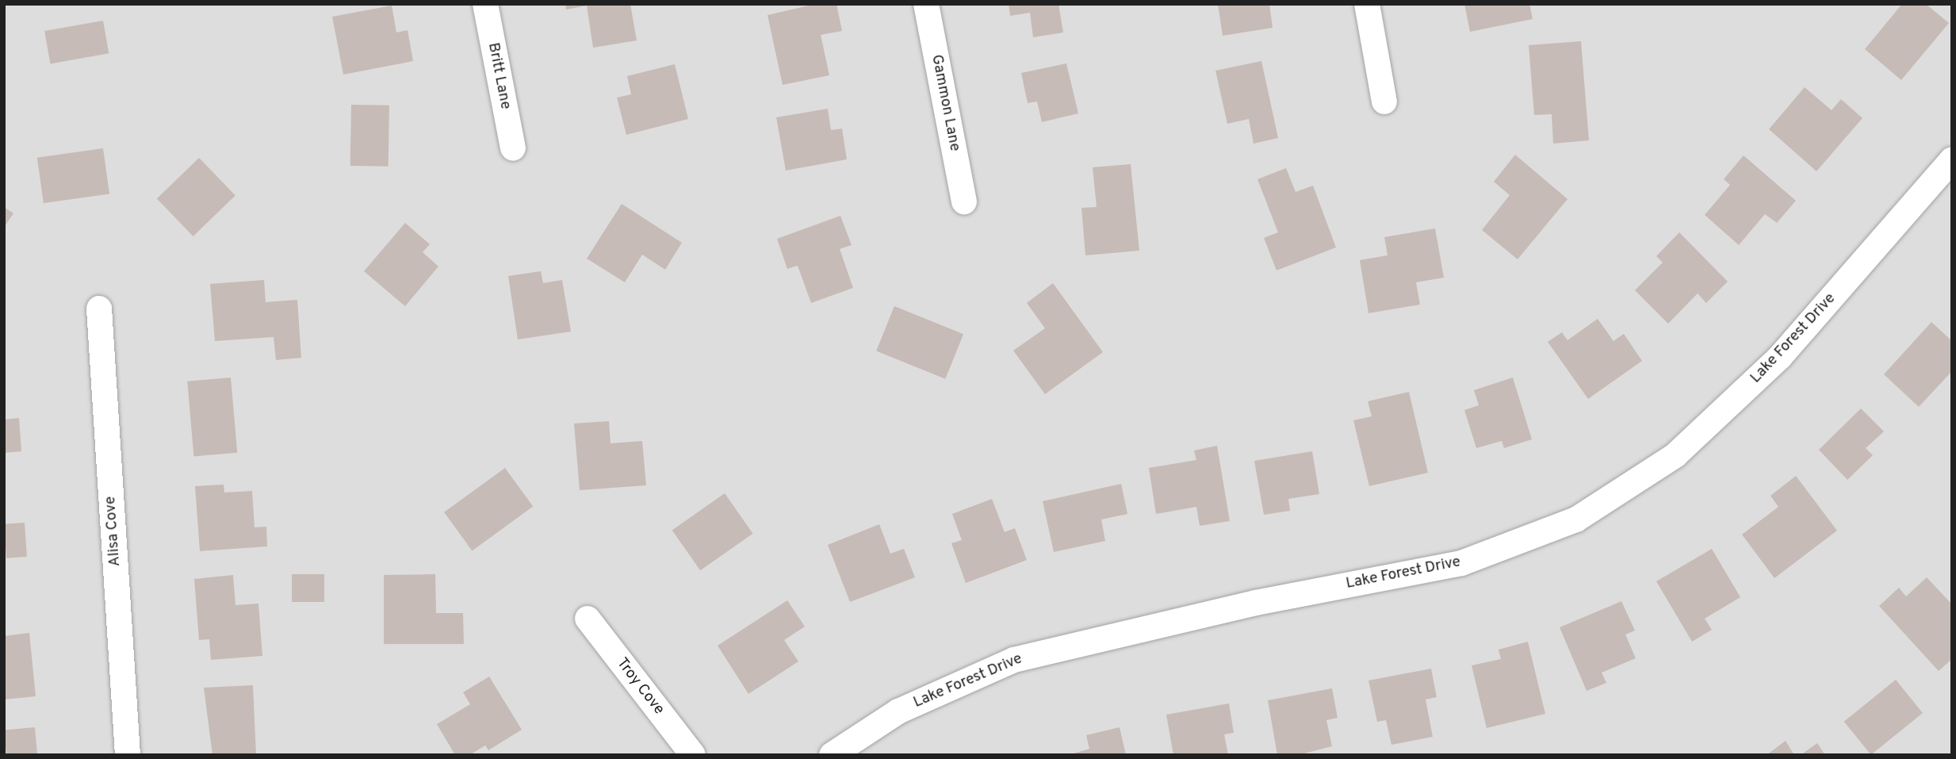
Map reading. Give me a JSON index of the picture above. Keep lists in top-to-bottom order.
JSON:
{
  "streets": {
    "street": [
      "Britt Lane",
      "Gammon Lane",
      "Lake Forest Drive",
      "Alisa Cove",
      "Troy Cove"
    ]
  }
}
